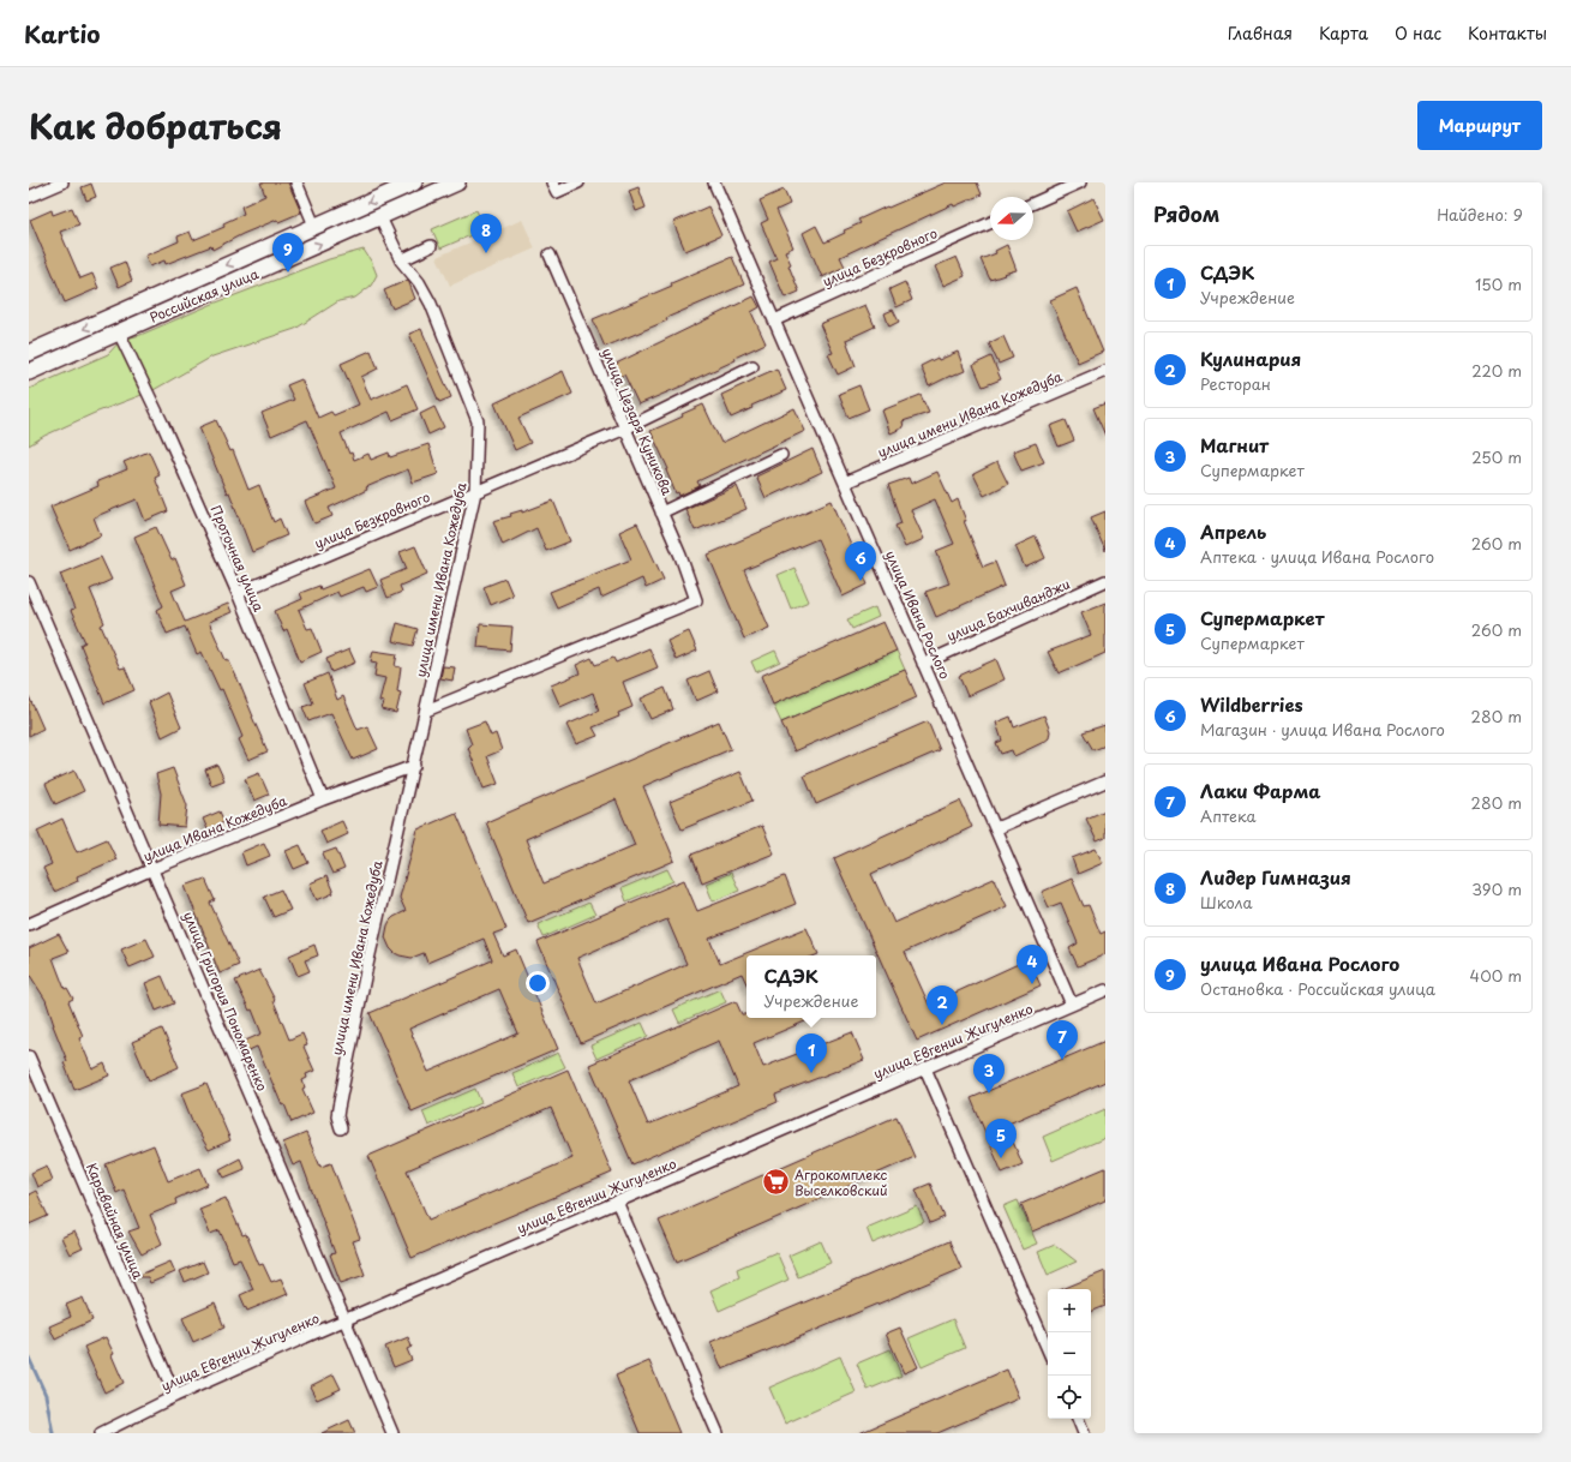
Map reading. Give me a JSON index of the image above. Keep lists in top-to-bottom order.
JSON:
{
  "streets": {
    "main road": ["Российская улица"],
    "street": [
      "улица Безкровного",
      "улица имени Ивана Кожедуба",
      "улица Цезаря Куникова",
      "Проточная улица",
      "улица Бахчиванджи",
      "улица Ивана Рослого",
      "улица Ивана Кожедуба",
      "улица Григория Пономаренко",
      "улица Евгении Жигуленко",
      "Каравайная улица"
    ]
  },
  "crossings": [
    ["улица Безкровного", "улица имени Ивана Кожедуба"],
    ["улица Безкровного", "улица Цезаря Куникова"],
    ["улица Безкровного", "Проточная улица"],
    ["улица Безкровного", "улица Ивана Рослого"],
    ["Российская улица", "улица имени Ивана Кожедуба"],
    ["Российская улица", "Проточная улица"],
    ["улица имени Ивана Кожедуба", "улица Цезаря Куникова"],
    ["улица имени Ивана Кожедуба", "улица Ивана Рослого"],
    ["улица имени Ивана Кожедуба", "улица Ивана Кожедуба"],
    ["Проточная улица", "улица Ивана Кожедуба"],
    ["улица Бахчиванджи", "улица Ивана Рослого"],
    ["улица Ивана Рослого", "улица Евгении Жигуленко"],
    ["улица Ивана Кожедуба", "улица Григория Пономаренко"],
    ["улица Григория Пономаренко", "улица Евгении Жигуленко"],
    ["улица Евгении Жигуленко", "Каравайная улица"]
  ],
  "places": {
    "supermarket": ["Агрокомплекс Выселковский"]
  },
  "north": "left",
  "page": {
    "header": "Kartio",
    "nav": [
      "Главная",
      "Карта",
      "О нас",
      "Контакты"
    ],
    "title": "Как добраться",
    "buttons": "Маршрут",
    "heading": ["Рядом", "Найдено: 9"],
    "pins": [
      "8",
      "9",
      "6",
      "4",
      "2",
      "7",
      "1",
      "3",
      "5"
    ],
    "list": [
      {
        "mark": "1",
        "name": "СДЭК",
        "note": "Учреждение",
        "value": "150 m"
      },
      {
        "mark": "2",
        "name": "Кулинария",
        "note": "Ресторан",
        "value": "220 m"
      },
      {
        "mark": "3",
        "name": "Магнит",
        "note": "Супермаркет",
        "value": "250 m"
      },
      {
        "mark": "4",
        "name": "Апрель",
        "note": "Аптека · улица Ивана Рослого",
        "value": "260 m"
      },
      {
        "mark": "5",
        "name": "Супермаркет",
        "note": "Супермаркет",
        "value": "260 m"
      },
      {
        "mark": "6",
        "name": "Wildberries",
        "note": "Магазин · улица Ивана Рослого",
        "value": "280 m"
      },
      {
        "mark": "7",
        "name": "Лаки Фарма",
        "note": "Аптека",
        "value": "280 m"
      },
      {
        "mark": "8",
        "name": "Лидер Гимназия",
        "note": "Школа",
        "value": "390 m"
      },
      {
        "mark": "9",
        "name": "улица Ивана Рослого",
        "note": "Остановка · Российская улица",
        "value": "400 m"
      }
    ],
    "popup": ["СДЭК", "Учреждение"],
    "map_buttons": ["+", "−"]
  }
}
